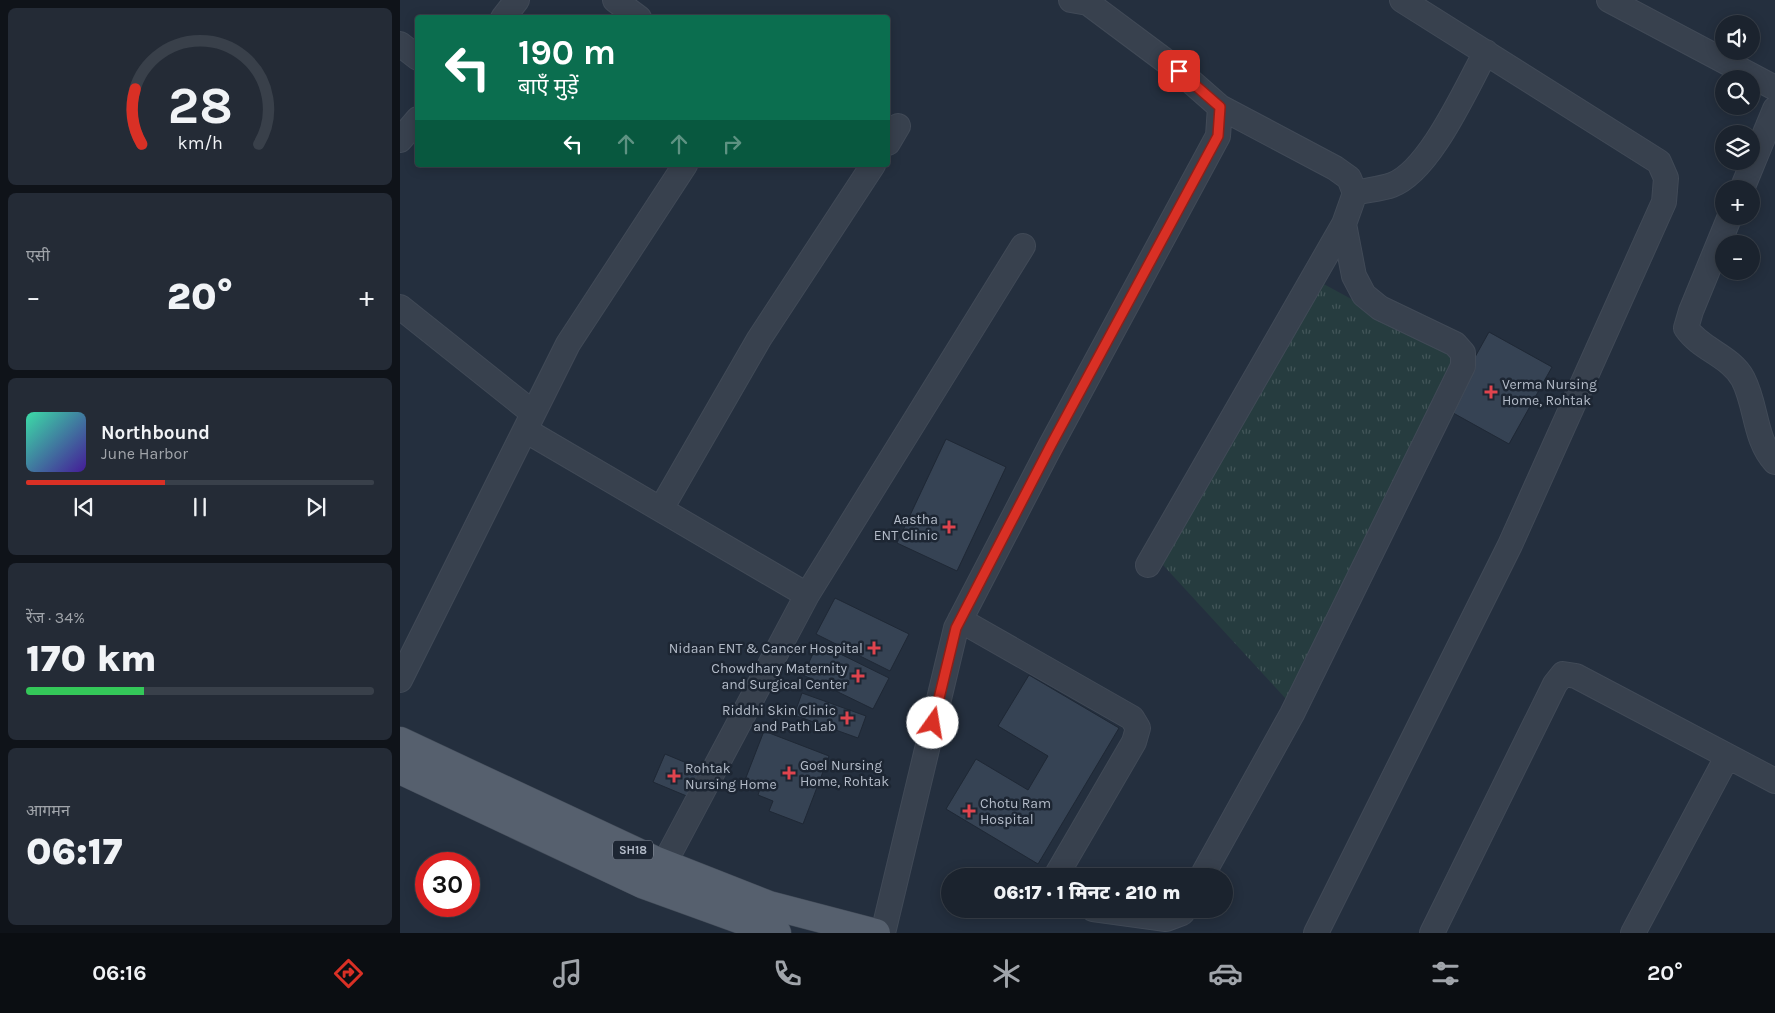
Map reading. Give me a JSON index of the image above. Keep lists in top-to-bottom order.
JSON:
{
  "streets": {
    "main road": ["SH18"]
  },
  "places": {
    "health": [
      "Verma Nursing Home, Rohtak",
      "Aastha ENT Clinic",
      "Nidaan ENT & Cancer Hospital",
      "Chowdhary Maternity and Surgical Center",
      "Riddhi Skin Clinic and Path Lab",
      "Goel Nursing Home, Rohtak",
      "Rohtak Nursing Home",
      "Chotu Ram Hospital"
    ]
  },
  "page": {
    "map_buttons": ["+", "−"],
    "turn": ["190 m", "बाएँ मुड़ें"],
    "tile": [
      "एसी",
      ["रेंज · 34%", "170 km"],
      ["आगमन", "06:17"]
    ],
    "heat": ["−", "20°", "+"],
    "song": ["Northbound", "June Harbor"],
    "limit": "30",
    "trip": "06:17 · 1 मिनट · 210 m",
    "tabs": ["06:16", "20°"],
    "gauge": ["28", "km/h"]
  }
}
